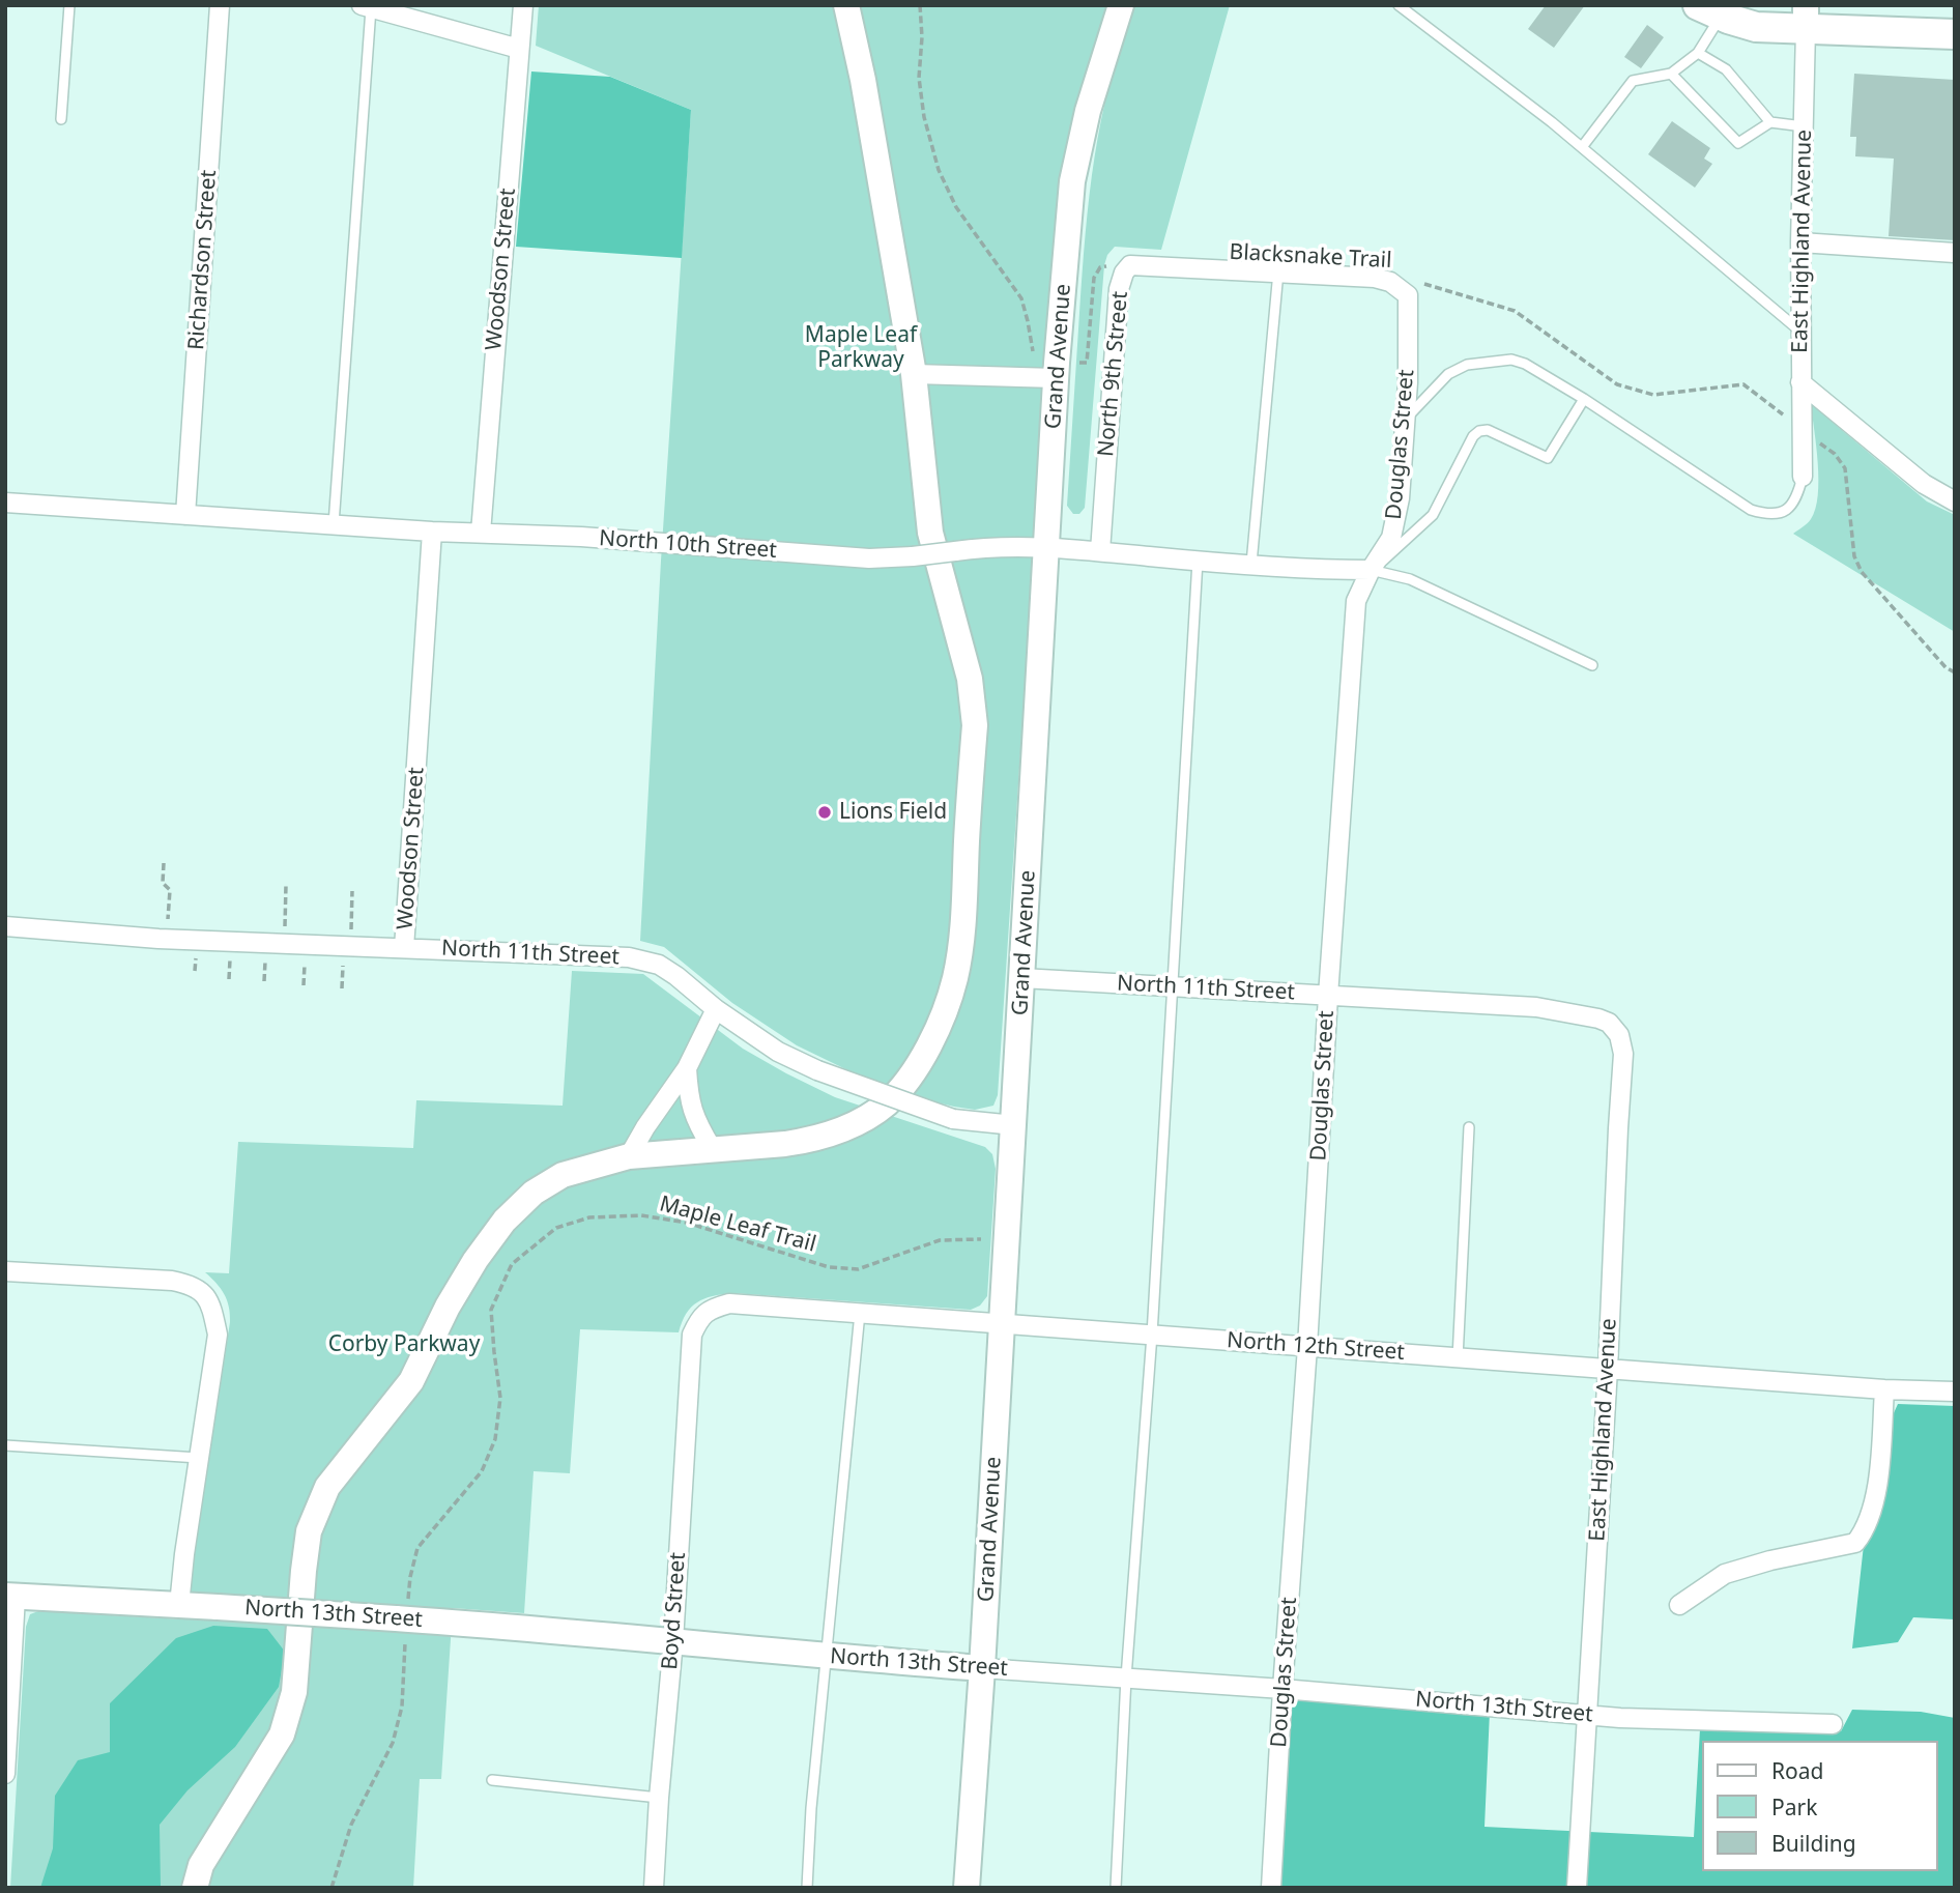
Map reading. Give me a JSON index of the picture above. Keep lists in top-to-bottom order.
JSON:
{
  "streets": {
    "street": [
      "East Highland Avenue",
      "Richardson Street",
      "Woodson Street",
      "Grand Avenue",
      "North 9th Street",
      "Douglas Street",
      "North 10th Street",
      "North 11th Street",
      "North 12th Street",
      "Boyd Street",
      "North 13th Street"
    ],
    "path": ["Blacksnake Trail", "Maple Leaf Trail"]
  },
  "crossings": [
    ["East Highland Avenue", "Blacksnake Trail"],
    ["East Highland Avenue", "North 11th Street"],
    ["East Highland Avenue", "North 12th Street"],
    ["East Highland Avenue", "North 13th Street"],
    ["Blacksnake Trail", "North 9th Street"],
    ["Blacksnake Trail", "Douglas Street"],
    ["Richardson Street", "North 10th Street"],
    ["Woodson Street", "North 10th Street"],
    ["Woodson Street", "North 11th Street"],
    ["Grand Avenue", "North 10th Street"],
    ["Grand Avenue", "North 11th Street"],
    ["Grand Avenue", "North 12th Street"],
    ["Grand Avenue", "North 13th Street"],
    ["North 9th Street", "Douglas Street"],
    ["North 9th Street", "North 10th Street"],
    ["Douglas Street", "North 10th Street"],
    ["Douglas Street", "North 11th Street"],
    ["Douglas Street", "North 12th Street"],
    ["Douglas Street", "North 13th Street"],
    ["Maple Leaf Trail", "North 13th Street"],
    ["North 12th Street", "Boyd Street"],
    ["Boyd Street", "North 13th Street"]
  ],
  "parks": ["Maple Leaf Parkway", "Corby Parkway"],
  "places": ["Lions Field"],
  "legend": ["Road", "Park", "Building"]
}
